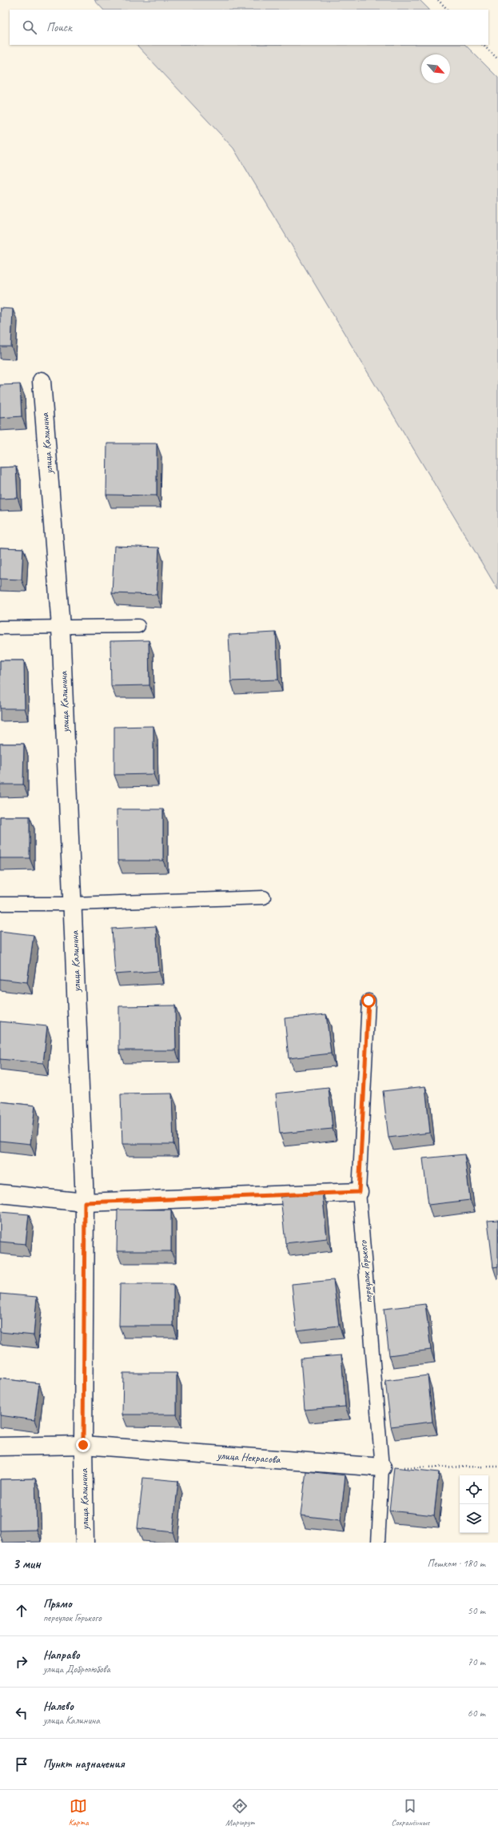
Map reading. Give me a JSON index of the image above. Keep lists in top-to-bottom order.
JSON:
{
  "streets": {
    "street": ["улица Калинина", "улица Некрасова"],
    "lane": ["переулок Горького"]
  },
  "crossings": [
    ["улица Калинина", "улица Некрасова"],
    ["переулок Горького", "улица Некрасова"]
  ],
  "north": "bottom right",
  "page": {
    "search": "Поиск",
    "heading": ["3 мин", "Пешком · 180 m"],
    "list": [
      ["Прямо", "переулок Горького", "50 m"],
      ["Направо", "улица Добролюбова", "70 m"],
      ["Налево", "улица Калинина", "60 m"],
      "Пункт назначения"
    ],
    "nav": ["Карта", "Маршрут", "Сохранённые"]
  }
}
